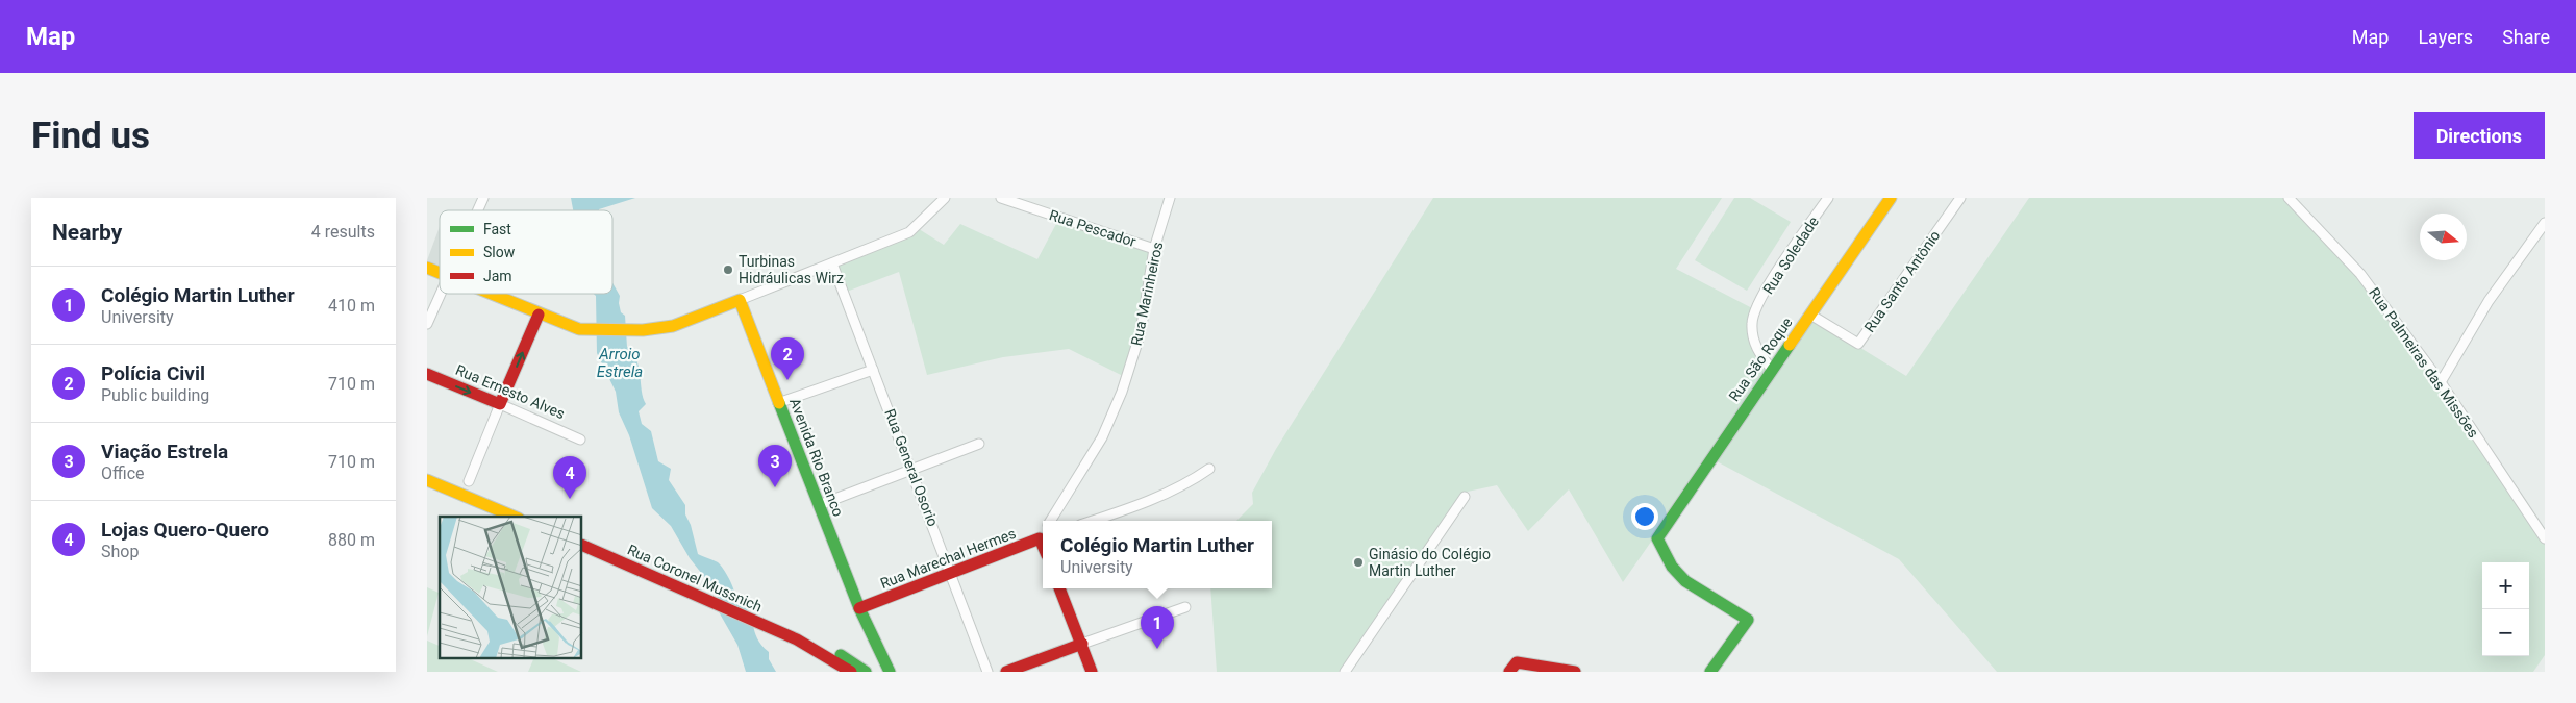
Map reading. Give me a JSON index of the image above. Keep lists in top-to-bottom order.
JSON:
{
  "streets": {
    "street": [
      "Rua Pescador",
      "Rua Soledade",
      "Rua Santo Antônio",
      "Rua Marinheiros",
      "Rua São Roque",
      "Rua Palmeiras das Missões",
      "Rua Ernesto Alves",
      "Avenida Rio Branco",
      "Rua General Osorio",
      "Rua Marechal Hermes",
      "Rua Coronel Mussnich"
    ]
  },
  "crossings": [
    ["Rua Pescador", "Rua Marinheiros"],
    ["Rua Soledade", "Rua São Roque"],
    ["Rua Santo Antônio", "Rua São Roque"],
    ["Avenida Rio Branco", "Rua Marechal Hermes"],
    ["Rua General Osorio", "Rua Marechal Hermes"]
  ],
  "water": ["Arroio Estrela"],
  "places": ["Turbinas Hidráulicas Wirz", "Ginásio do Colégio Martin Luther"],
  "legend": ["Fast", "Slow", "Jam"],
  "north": "right",
  "page": {
    "header": "Map",
    "nav": ["Map", "Layers", "Share"],
    "buttons": "Directions",
    "title": "Find us",
    "heading": ["Nearby", "4 results"],
    "list": [
      {
        "mark": "1",
        "name": "Colégio Martin Luther",
        "note": "University",
        "value": "410 m"
      },
      {
        "mark": "2",
        "name": "Polícia Civil",
        "note": "Public building",
        "value": "710 m"
      },
      {
        "mark": "3",
        "name": "Viação Estrela",
        "note": "Office",
        "value": "710 m"
      },
      {
        "mark": "4",
        "name": "Lojas Quero-Quero",
        "note": "Shop",
        "value": "880 m"
      }
    ],
    "pins": [
      "2",
      "3",
      "4",
      "1"
    ],
    "popup": ["Colégio Martin Luther", "University"],
    "map_buttons": ["+", "−"]
  }
}
